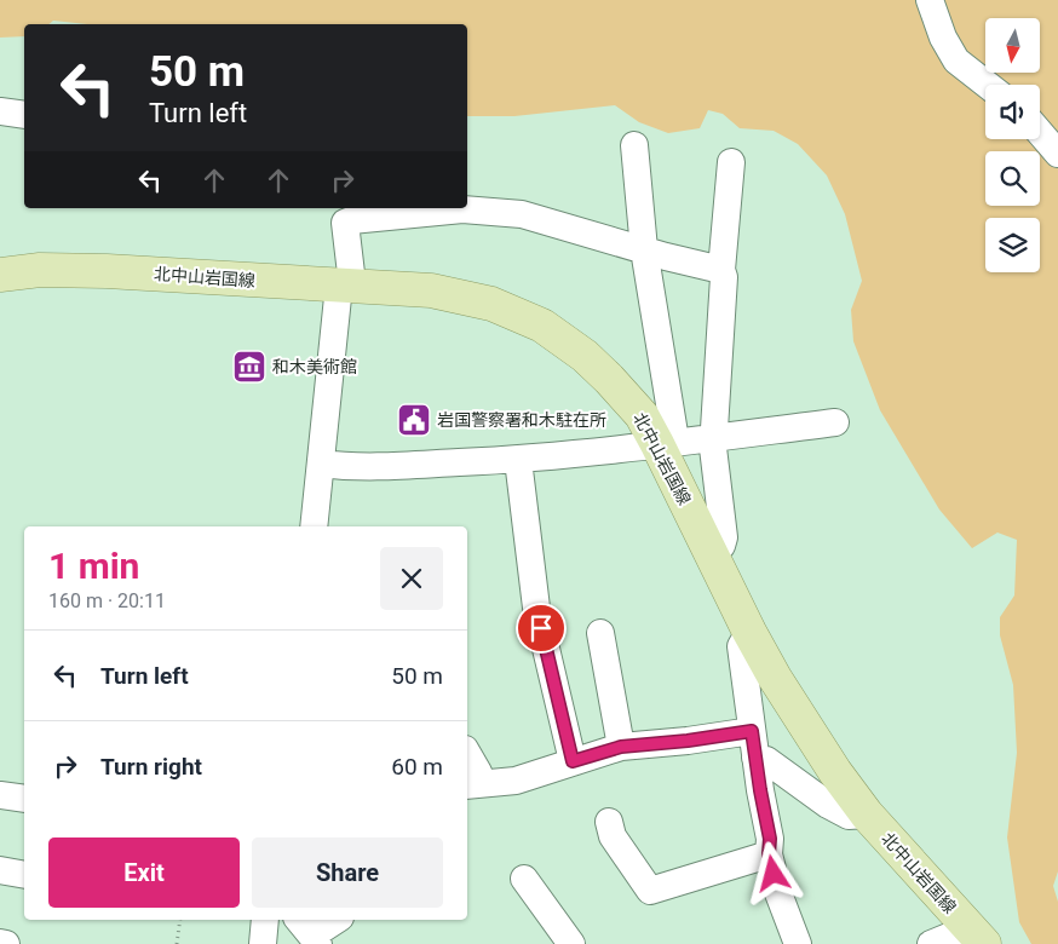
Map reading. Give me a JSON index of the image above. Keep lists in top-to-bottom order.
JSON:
{
  "streets": {
    "main road": ["北中山岩国線"]
  },
  "places": {
    "museum": ["和木美術館"],
    "public building": ["岩国警察署和木駐在所"]
  },
  "north": "bottom",
  "page": {
    "turn": ["50 m", "Turn left"],
    "heading": ["1 min", "160 m · 20:11"],
    "list": [
      {
        "name": "Turn left",
        "value": "50 m"
      },
      {
        "name": "Turn right",
        "value": "60 m"
      }
    ],
    "buttons": ["Exit", "Share"]
  }
}
